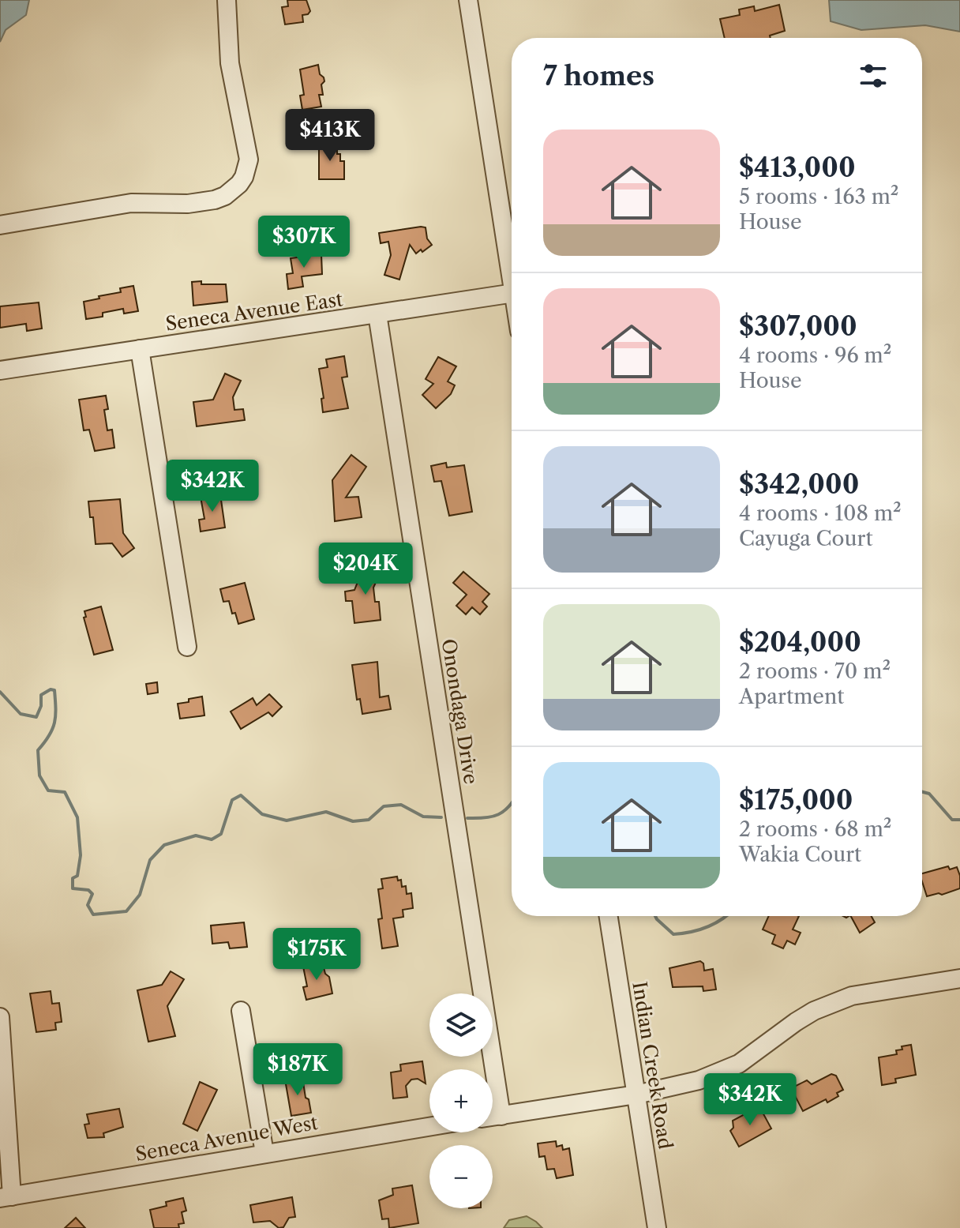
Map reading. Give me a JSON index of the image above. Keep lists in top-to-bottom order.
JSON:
{
  "streets": {
    "street": [
      "Seneca Avenue East",
      "Onondaga Drive",
      "Indian Creek Road",
      "Seneca Avenue West"
    ]
  },
  "crossings": [
    ["Seneca Avenue East", "Onondaga Drive"]
  ],
  "page": {
    "heading": "7 homes",
    "price": [
      "$413K",
      "$307K",
      "$342K",
      "$204K",
      "$175K",
      "$187K",
      "$342K"
    ],
    "list": [
      {
        "name": "$413,000",
        "note": "5 rooms · 163 m² · House"
      },
      {
        "name": "$307,000",
        "note": "4 rooms · 96 m² · House"
      },
      {
        "name": "$342,000",
        "note": "4 rooms · 108 m² · Cayuga Court"
      },
      {
        "name": "$204,000",
        "note": "2 rooms · 70 m² · Apartment"
      },
      {
        "name": "$175,000",
        "note": "2 rooms · 68 m² · Wakia Court"
      }
    ],
    "map_buttons": ["+", "−"]
  }
}
